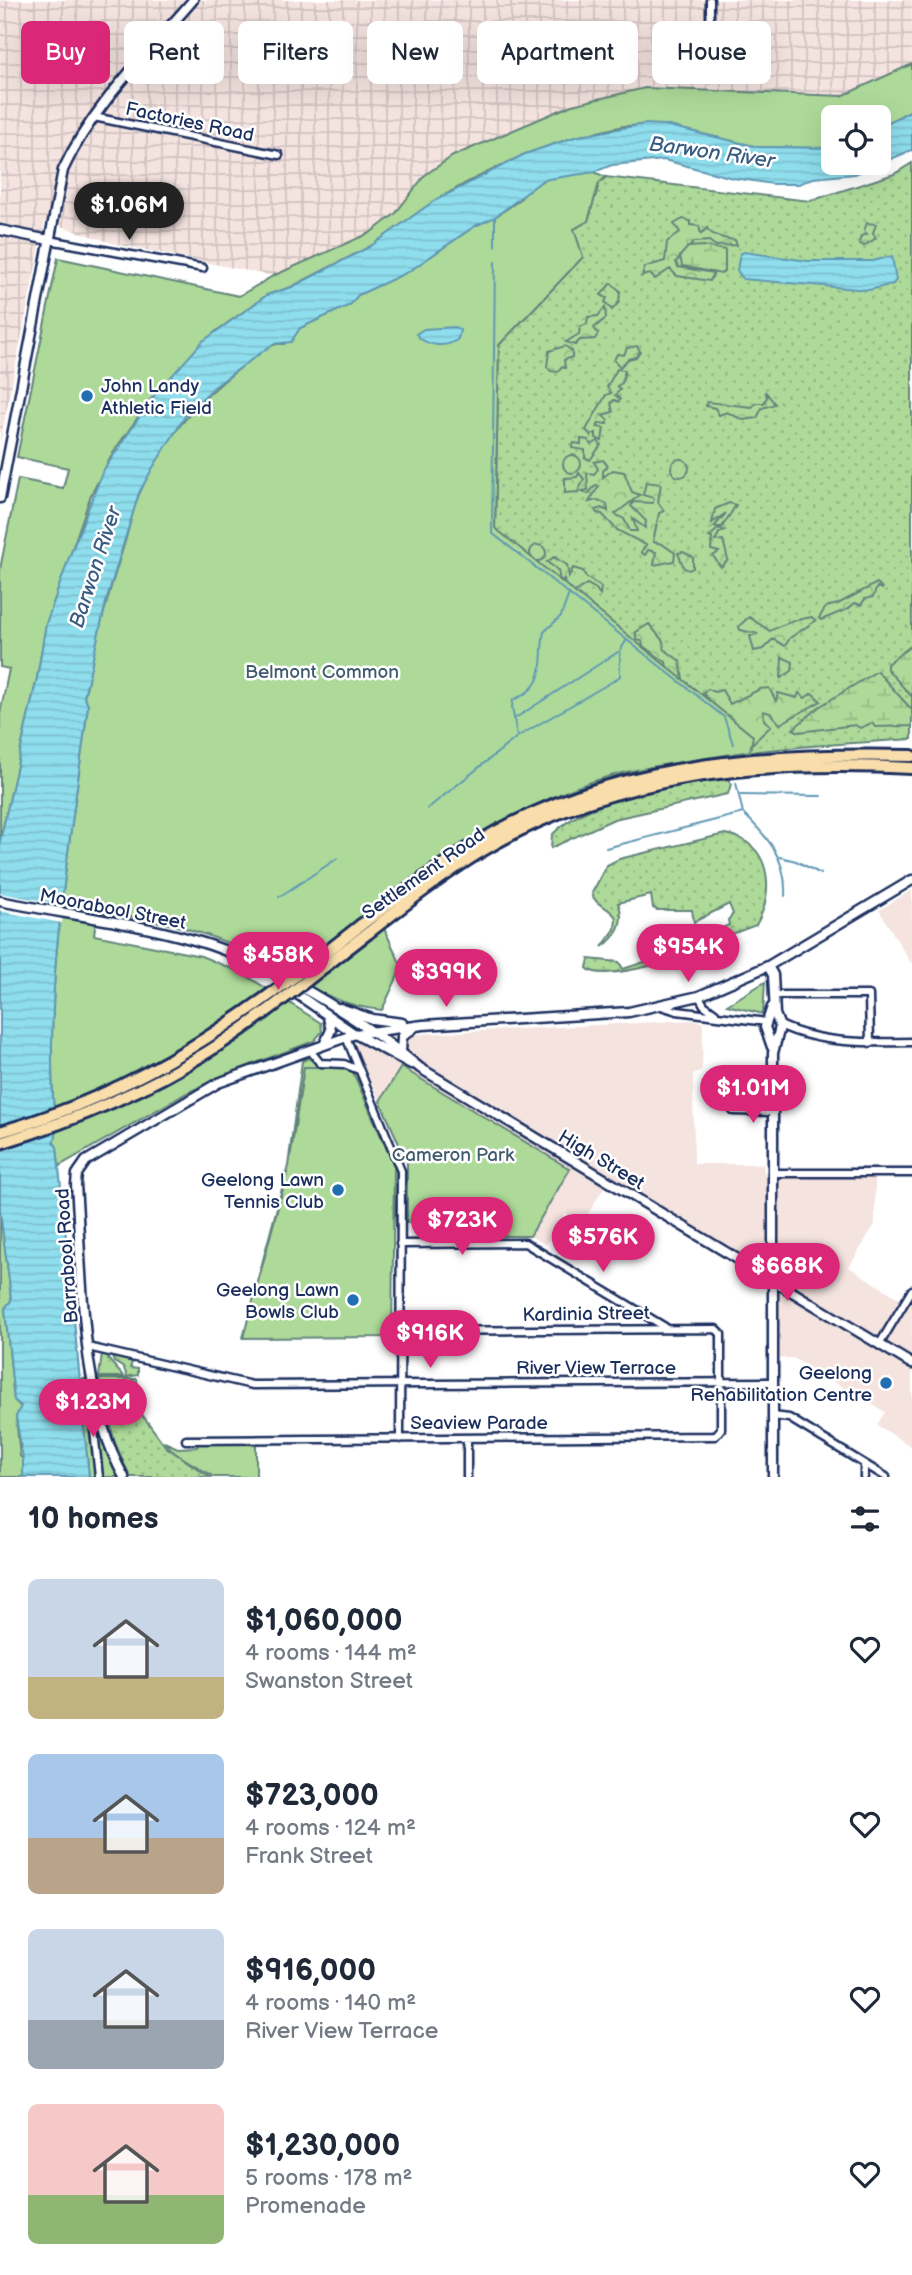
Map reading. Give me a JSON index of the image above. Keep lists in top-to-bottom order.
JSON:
{
  "streets": {
    "highway": ["Settlement Road"],
    "street": [
      "Factories Road",
      "Moorabool Street",
      "High Street",
      "Barrabool Road",
      "Kardinia Street",
      "River View Terrace",
      "Seaview Parade"
    ]
  },
  "crossings": [
    ["Moorabool Street", "High Street"],
    ["Moorabool Street", "Barrabool Road"],
    ["High Street", "Barrabool Road"],
    ["Barrabool Road", "River View Terrace"],
    ["Kardinia Street", "River View Terrace"],
    ["Kardinia Street", "Seaview Parade"],
    ["River View Terrace", "Seaview Parade"]
  ],
  "water": ["Barwon River"],
  "parks": ["Belmont Common", "Cameron Park"],
  "places": [
    "John Landy Athletic Field",
    "Geelong Lawn Tennis Club",
    "Geelong Lawn Bowls Club",
    "Geelong Rehabilitation Centre"
  ],
  "page": {
    "chip": [
      "Buy",
      "Rent",
      "Filters",
      "New",
      "Apartment",
      "House"
    ],
    "price": [
      "$1.06M",
      "$954K",
      "$458K",
      "$399K",
      "$1.01M",
      "$723K",
      "$576K",
      "$668K",
      "$916K",
      "$1.23M"
    ],
    "heading": "10 homes",
    "list": [
      {
        "name": "$1,060,000",
        "note": "4 rooms · 144 m² · Swanston Street"
      },
      {
        "name": "$723,000",
        "note": "4 rooms · 124 m² · Frank Street"
      },
      {
        "name": "$916,000",
        "note": "4 rooms · 140 m² · River View Terrace"
      },
      {
        "name": "$1,230,000",
        "note": "5 rooms · 178 m² · Promenade"
      }
    ]
  }
}
